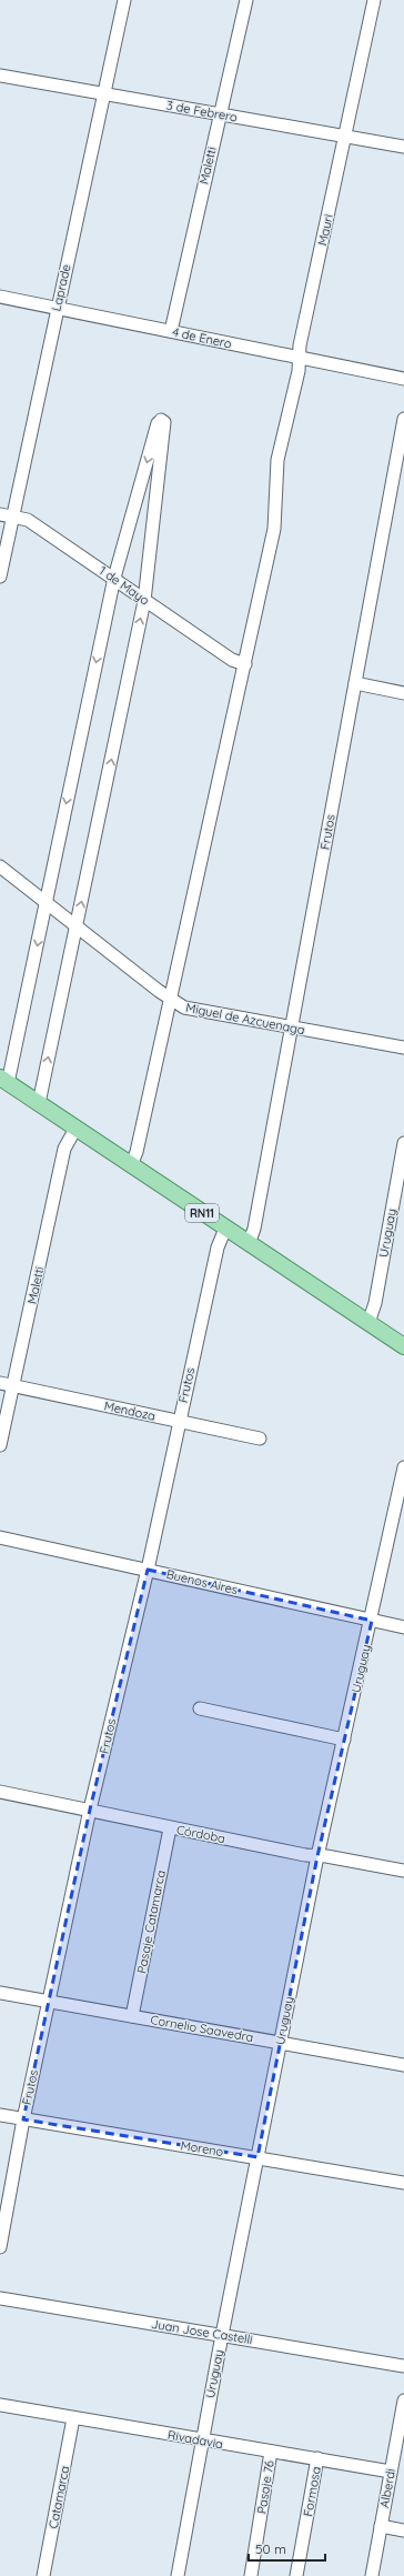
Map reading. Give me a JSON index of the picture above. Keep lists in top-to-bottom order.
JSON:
{
  "streets": {
    "main road": ["RN11"],
    "street": [
      "3 de Febrero",
      "Maletti",
      "Mauri",
      "Laprade",
      "4 de Enero",
      "1 de Mayo",
      "Frutos",
      "Miguel de Azcuenaga",
      "Uruguay",
      "Mendoza",
      "Buenos Aires",
      "Córdoba",
      "Pasaje Catamarca",
      "Cornelio Saavedra",
      "Moreno",
      "Juan Jose Castelli",
      "Rivadavia",
      "Pasaje 76",
      "Alberdi",
      "Formosa",
      "Catamarca"
    ]
  },
  "crossings": [
    ["3 de Febrero", "Maletti"],
    ["3 de Febrero", "Mauri"],
    ["3 de Febrero", "Laprade"],
    ["Maletti", "4 de Enero"],
    ["Maletti", "RN11"],
    ["Maletti", "Mendoza"],
    ["Mauri", "4 de Enero"],
    ["Mauri", "1 de Mayo"],
    ["Mauri", "Miguel de Azcuenaga"],
    ["Mauri", "RN11"],
    ["Laprade", "4 de Enero"],
    ["Laprade", "1 de Mayo"],
    ["Frutos", "Miguel de Azcuenaga"],
    ["Frutos", "RN11"],
    ["Frutos", "Mendoza"],
    ["Frutos", "Buenos Aires"],
    ["Frutos", "Córdoba"],
    ["Frutos", "Cornelio Saavedra"],
    ["Frutos", "Moreno"],
    ["RN11", "Uruguay"],
    ["Uruguay", "Buenos Aires"],
    ["Uruguay", "Córdoba"],
    ["Uruguay", "Cornelio Saavedra"],
    ["Uruguay", "Moreno"],
    ["Uruguay", "Juan Jose Castelli"],
    ["Uruguay", "Rivadavia"],
    ["Córdoba", "Pasaje Catamarca"],
    ["Pasaje Catamarca", "Cornelio Saavedra"],
    ["Rivadavia", "Pasaje 76"],
    ["Rivadavia", "Alberdi"],
    ["Rivadavia", "Formosa"],
    ["Rivadavia", "Catamarca"]
  ],
  "scale_bar": "50 m"
}
